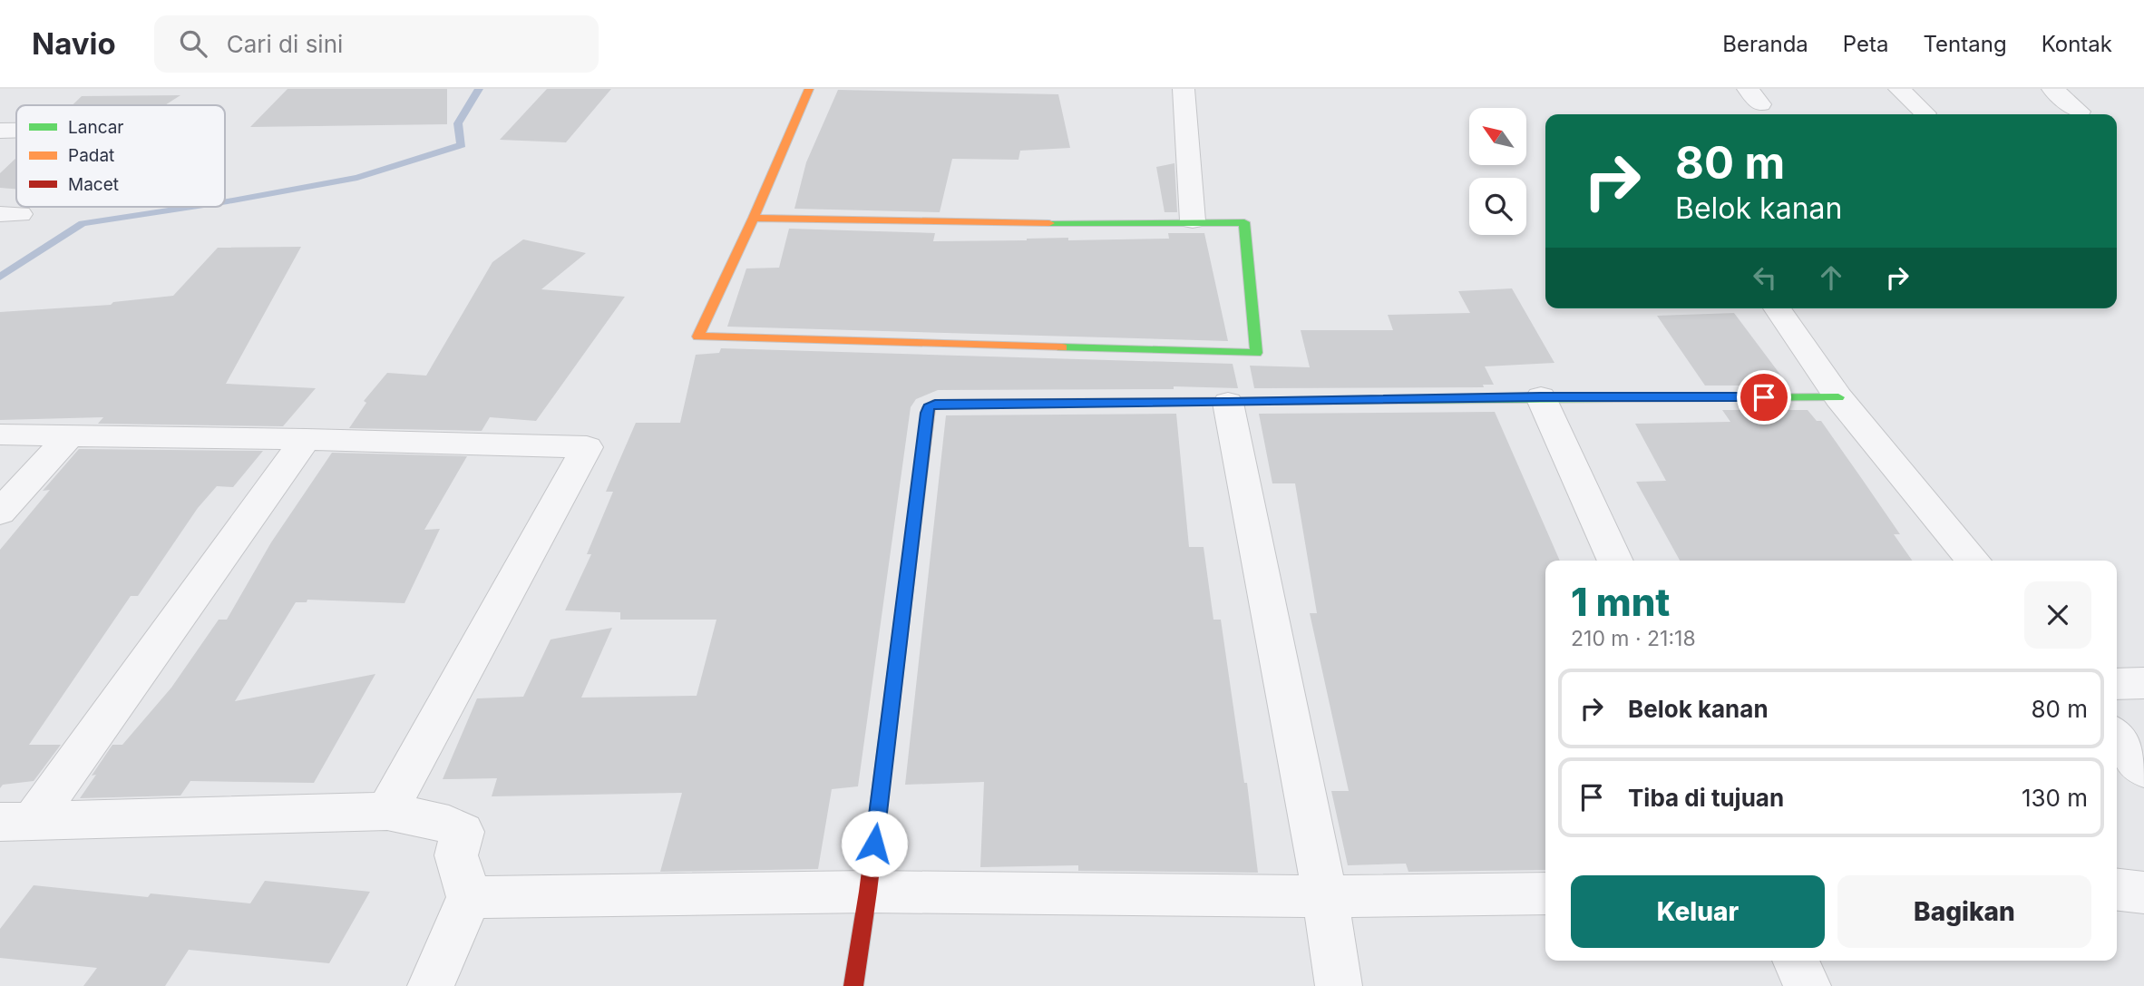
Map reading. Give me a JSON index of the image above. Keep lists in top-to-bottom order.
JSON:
{
  "legend": ["Lancar", "Padat", "Macet"],
  "north": "top left",
  "page": {
    "header": "Navio",
    "search": "Cari di sini",
    "nav": [
      "Beranda",
      "Peta",
      "Tentang",
      "Kontak"
    ],
    "turn": ["80 m", "Belok kanan"],
    "heading": ["1 mnt", "210 m · 21:18"],
    "list": [
      {
        "name": "Belok kanan",
        "value": "80 m"
      },
      {
        "name": "Tiba di tujuan",
        "value": "130 m"
      }
    ],
    "buttons": ["Keluar", "Bagikan"]
  }
}
